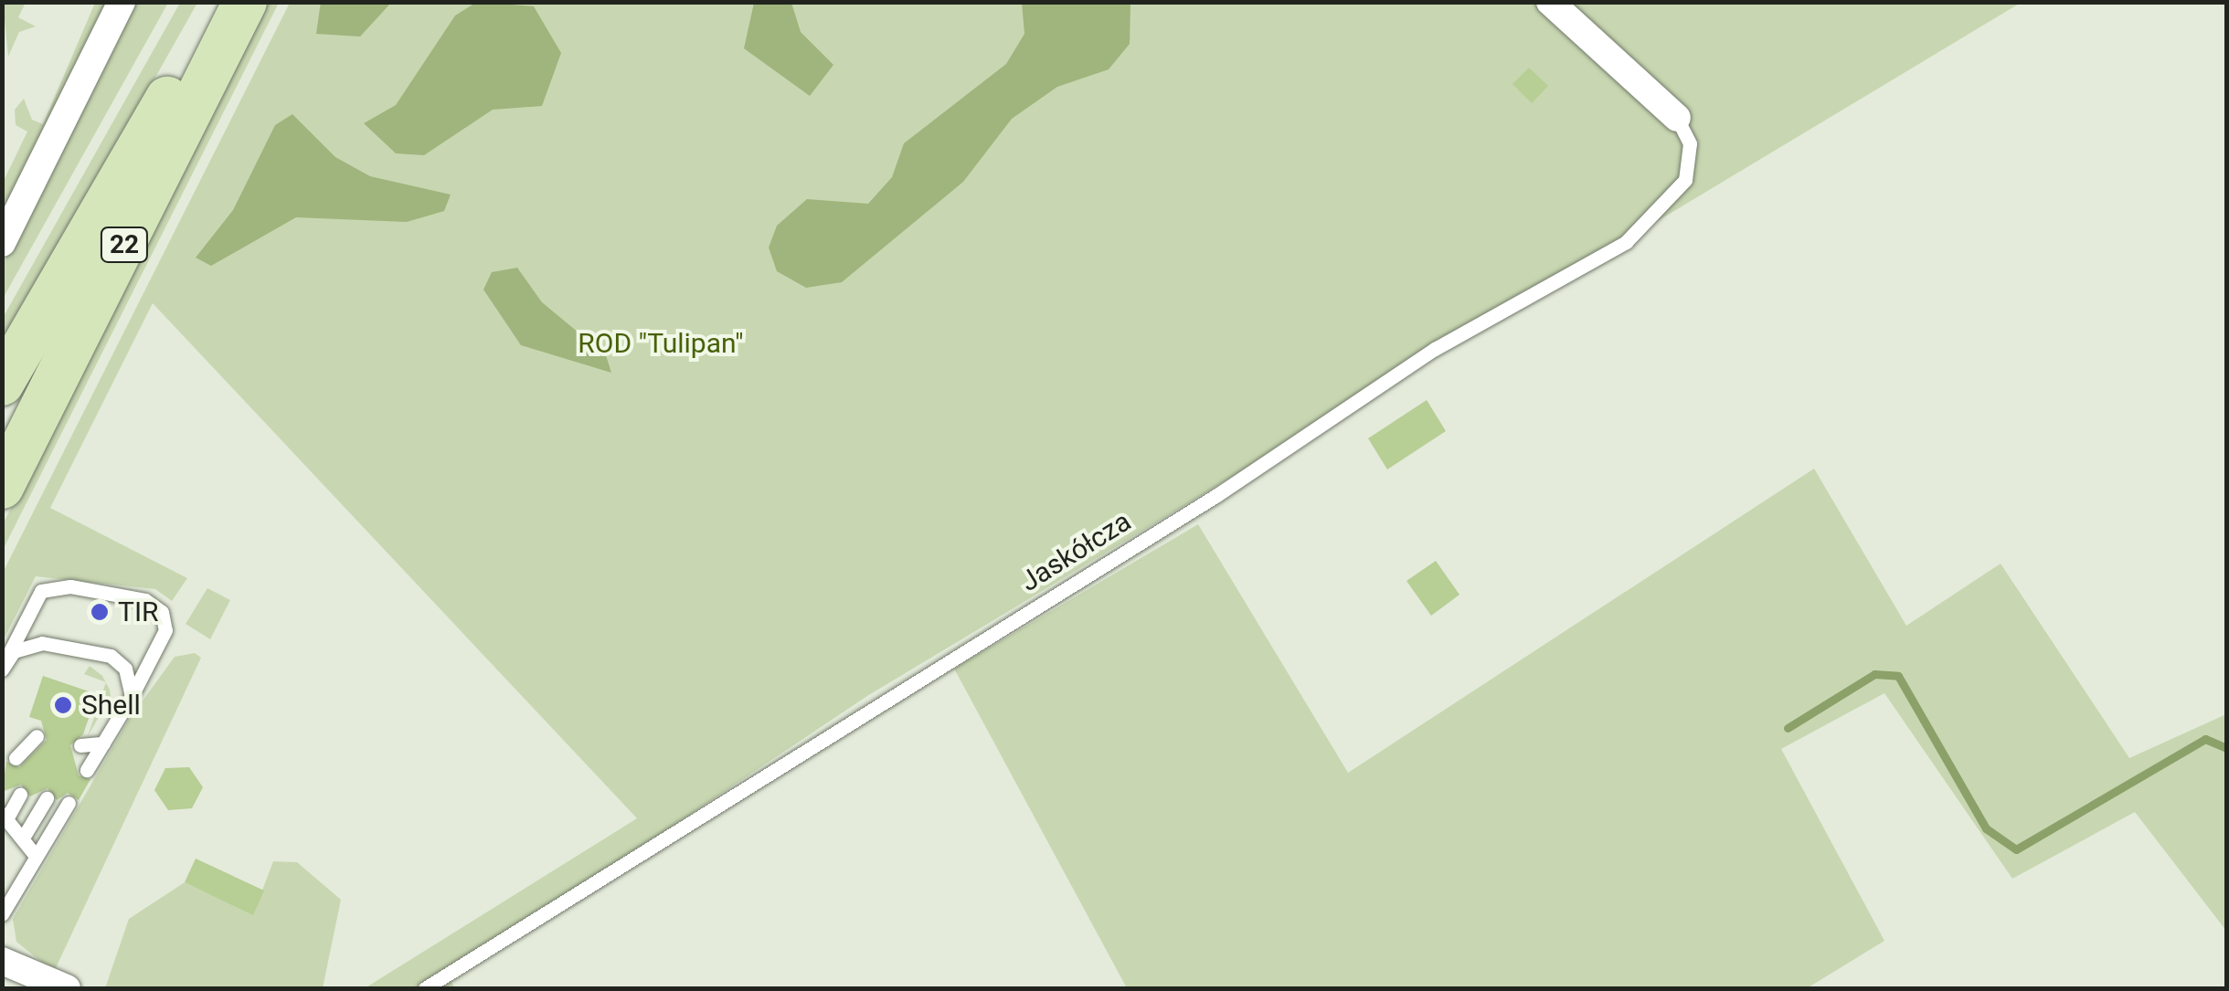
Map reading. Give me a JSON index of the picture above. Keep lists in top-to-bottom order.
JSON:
{
  "streets": {
    "main road": ["22"],
    "lane": ["Jaskółcza"]
  },
  "parks": ["ROD \"Tulipan\""],
  "places": ["TIR", "Shell"]
}
